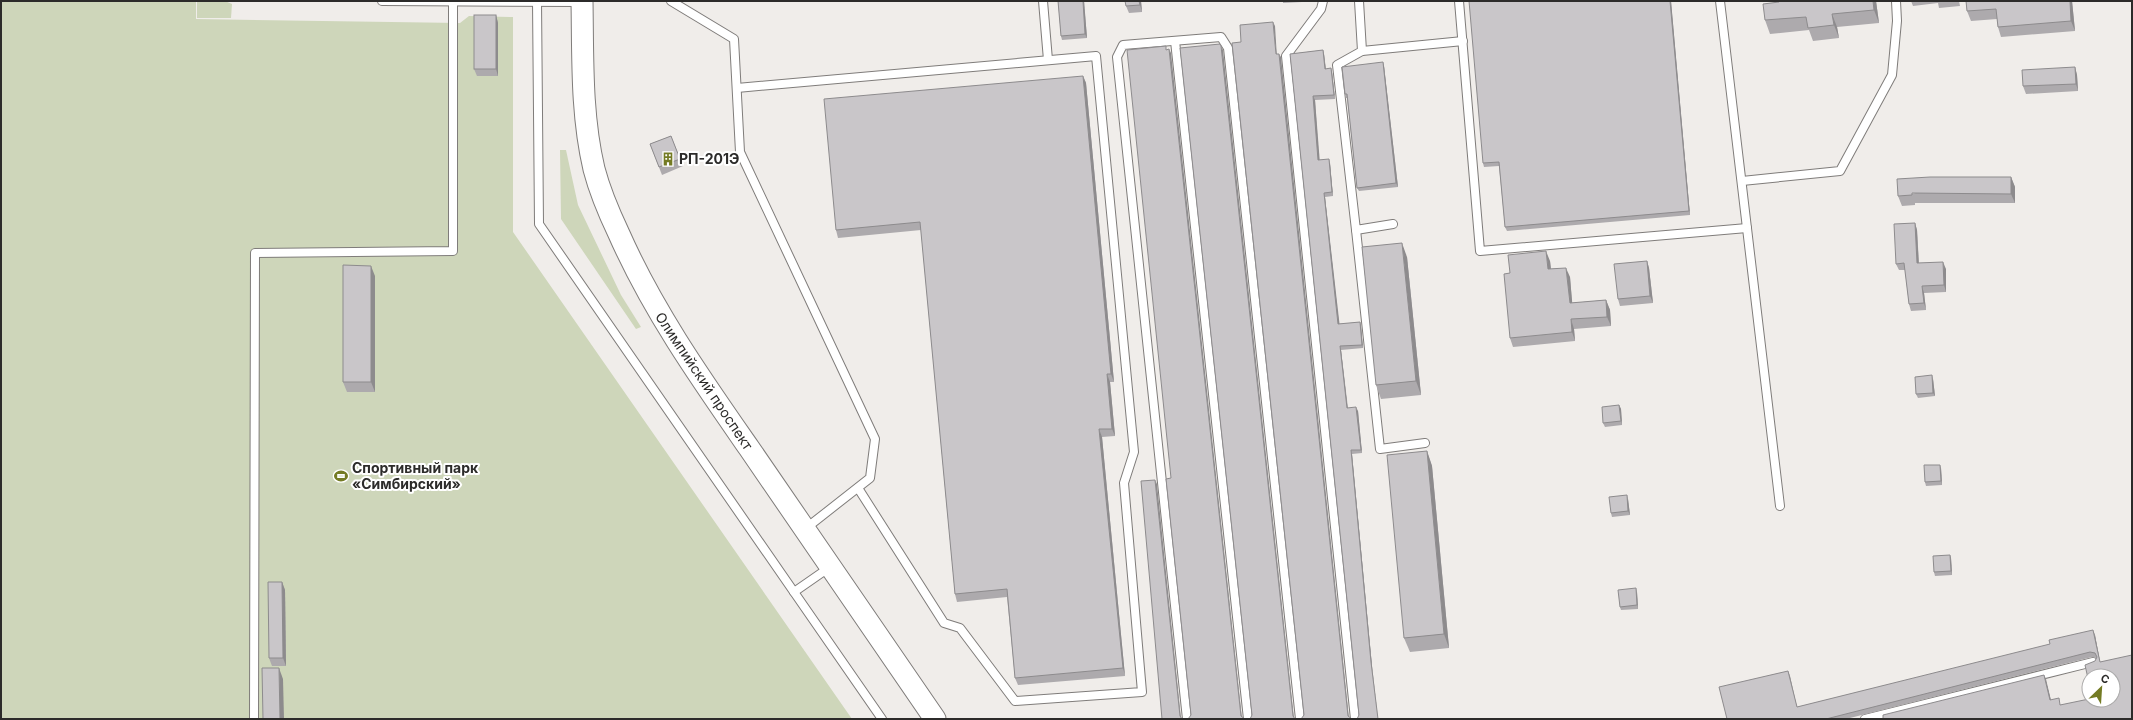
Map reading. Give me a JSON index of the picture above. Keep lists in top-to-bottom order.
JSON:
{
  "streets": {
    "street": ["Олимпийский проспект"]
  },
  "places": {
    "building": ["РП-201Э"],
    "sports": ["Спортивный парк «Симбирский»"]
  },
  "north": "top right"
}
